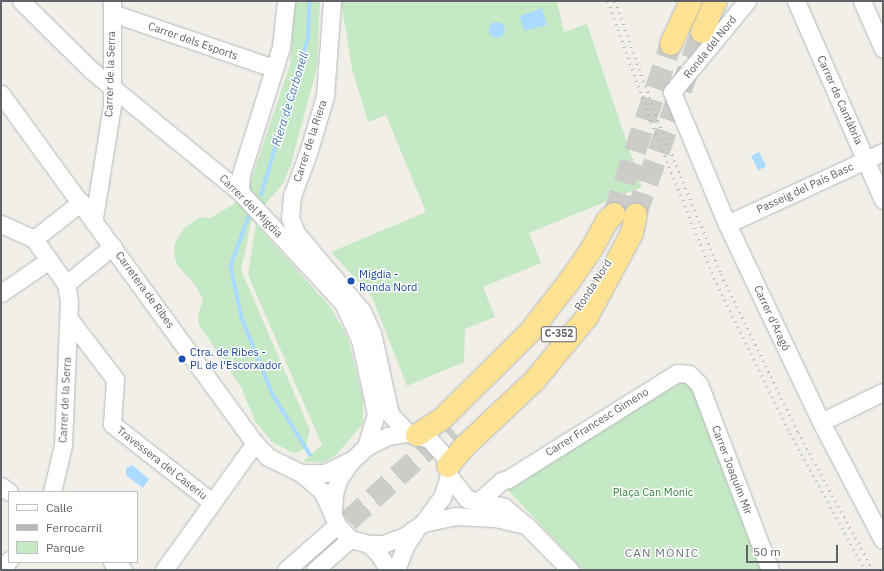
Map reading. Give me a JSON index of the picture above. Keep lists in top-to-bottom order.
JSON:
{
  "streets": {
    "highway": ["Ronda Nord", "C-352"],
    "street": [
      "Carrer dels Esports",
      "Ronda del Nord",
      "Carrer de la Serra",
      "Carrer de Cantàbria",
      "Carrer de la Riera",
      "Passeig del País Basc",
      "Carrer del Migdia",
      "Carretera de Ribes",
      "Carrer d'Aragó",
      "Carrer Francesc Gimeno",
      "Travessera del Caseriu",
      "Carrer Joaquim Mir"
    ]
  },
  "crossings": [
    ["Carrer dels Esports", "Carrer de la Serra"],
    ["Ronda del Nord", "Carrer d'Aragó"],
    ["Carrer de la Serra", "Carrer del Migdia"],
    ["Carrer de la Serra", "Carretera de Ribes"],
    ["Carrer de la Serra", "Travessera del Caseriu"],
    ["Carrer de Cantàbria", "Passeig del País Basc"],
    ["Carrer de la Riera", "Carrer del Migdia"],
    ["Passeig del País Basc", "Carrer d'Aragó"],
    ["Carrer del Migdia", "Ronda Nord"],
    ["Carrer del Migdia", "Carretera de Ribes"],
    ["Ronda Nord", "Carretera de Ribes"],
    ["Carrer Francesc Gimeno", "Carrer Joaquim Mir"]
  ],
  "districts": ["CAN MÒNIC"],
  "water": ["Riera de Carbonell"],
  "parks": ["Plaça Can Monic"],
  "places": ["Migdia - Ronda Nord", "Ctra. de Ribes - Pl. de l'Escorxador"],
  "legend": ["Calle", "Ferrocarril", "Parque"],
  "scale_bar": "50 m"
}
